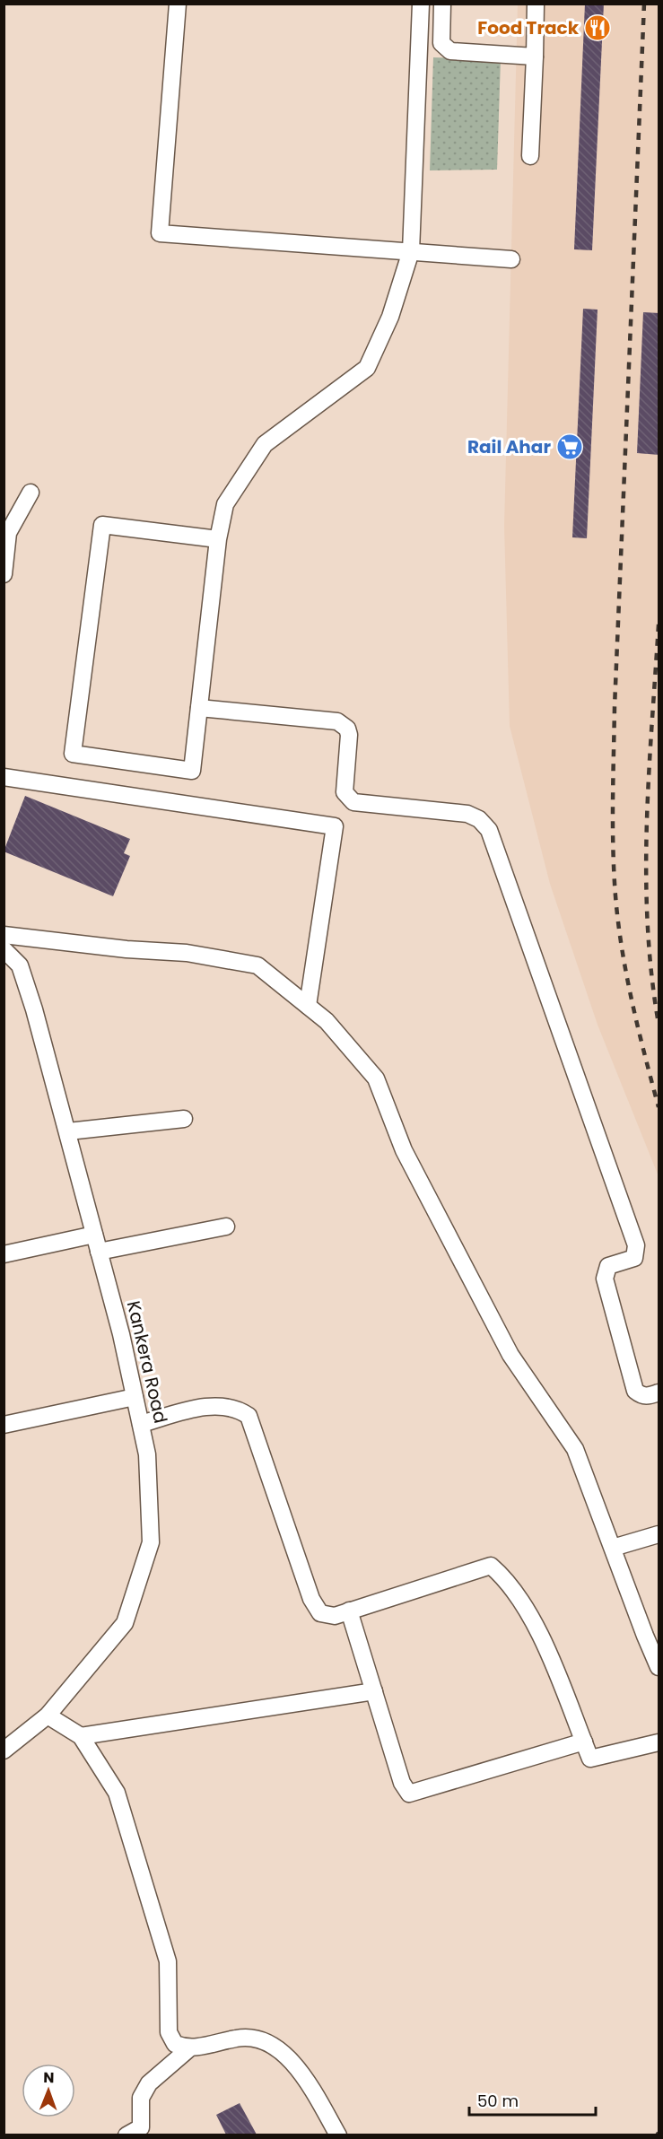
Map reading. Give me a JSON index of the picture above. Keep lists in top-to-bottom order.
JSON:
{
  "streets": {
    "street": ["Kankera Road"]
  },
  "places": {
    "restaurant": ["Food Track"],
    "supermarket": ["Rail Ahar"]
  },
  "scale_bar": "50 m",
  "north": "top"
}
